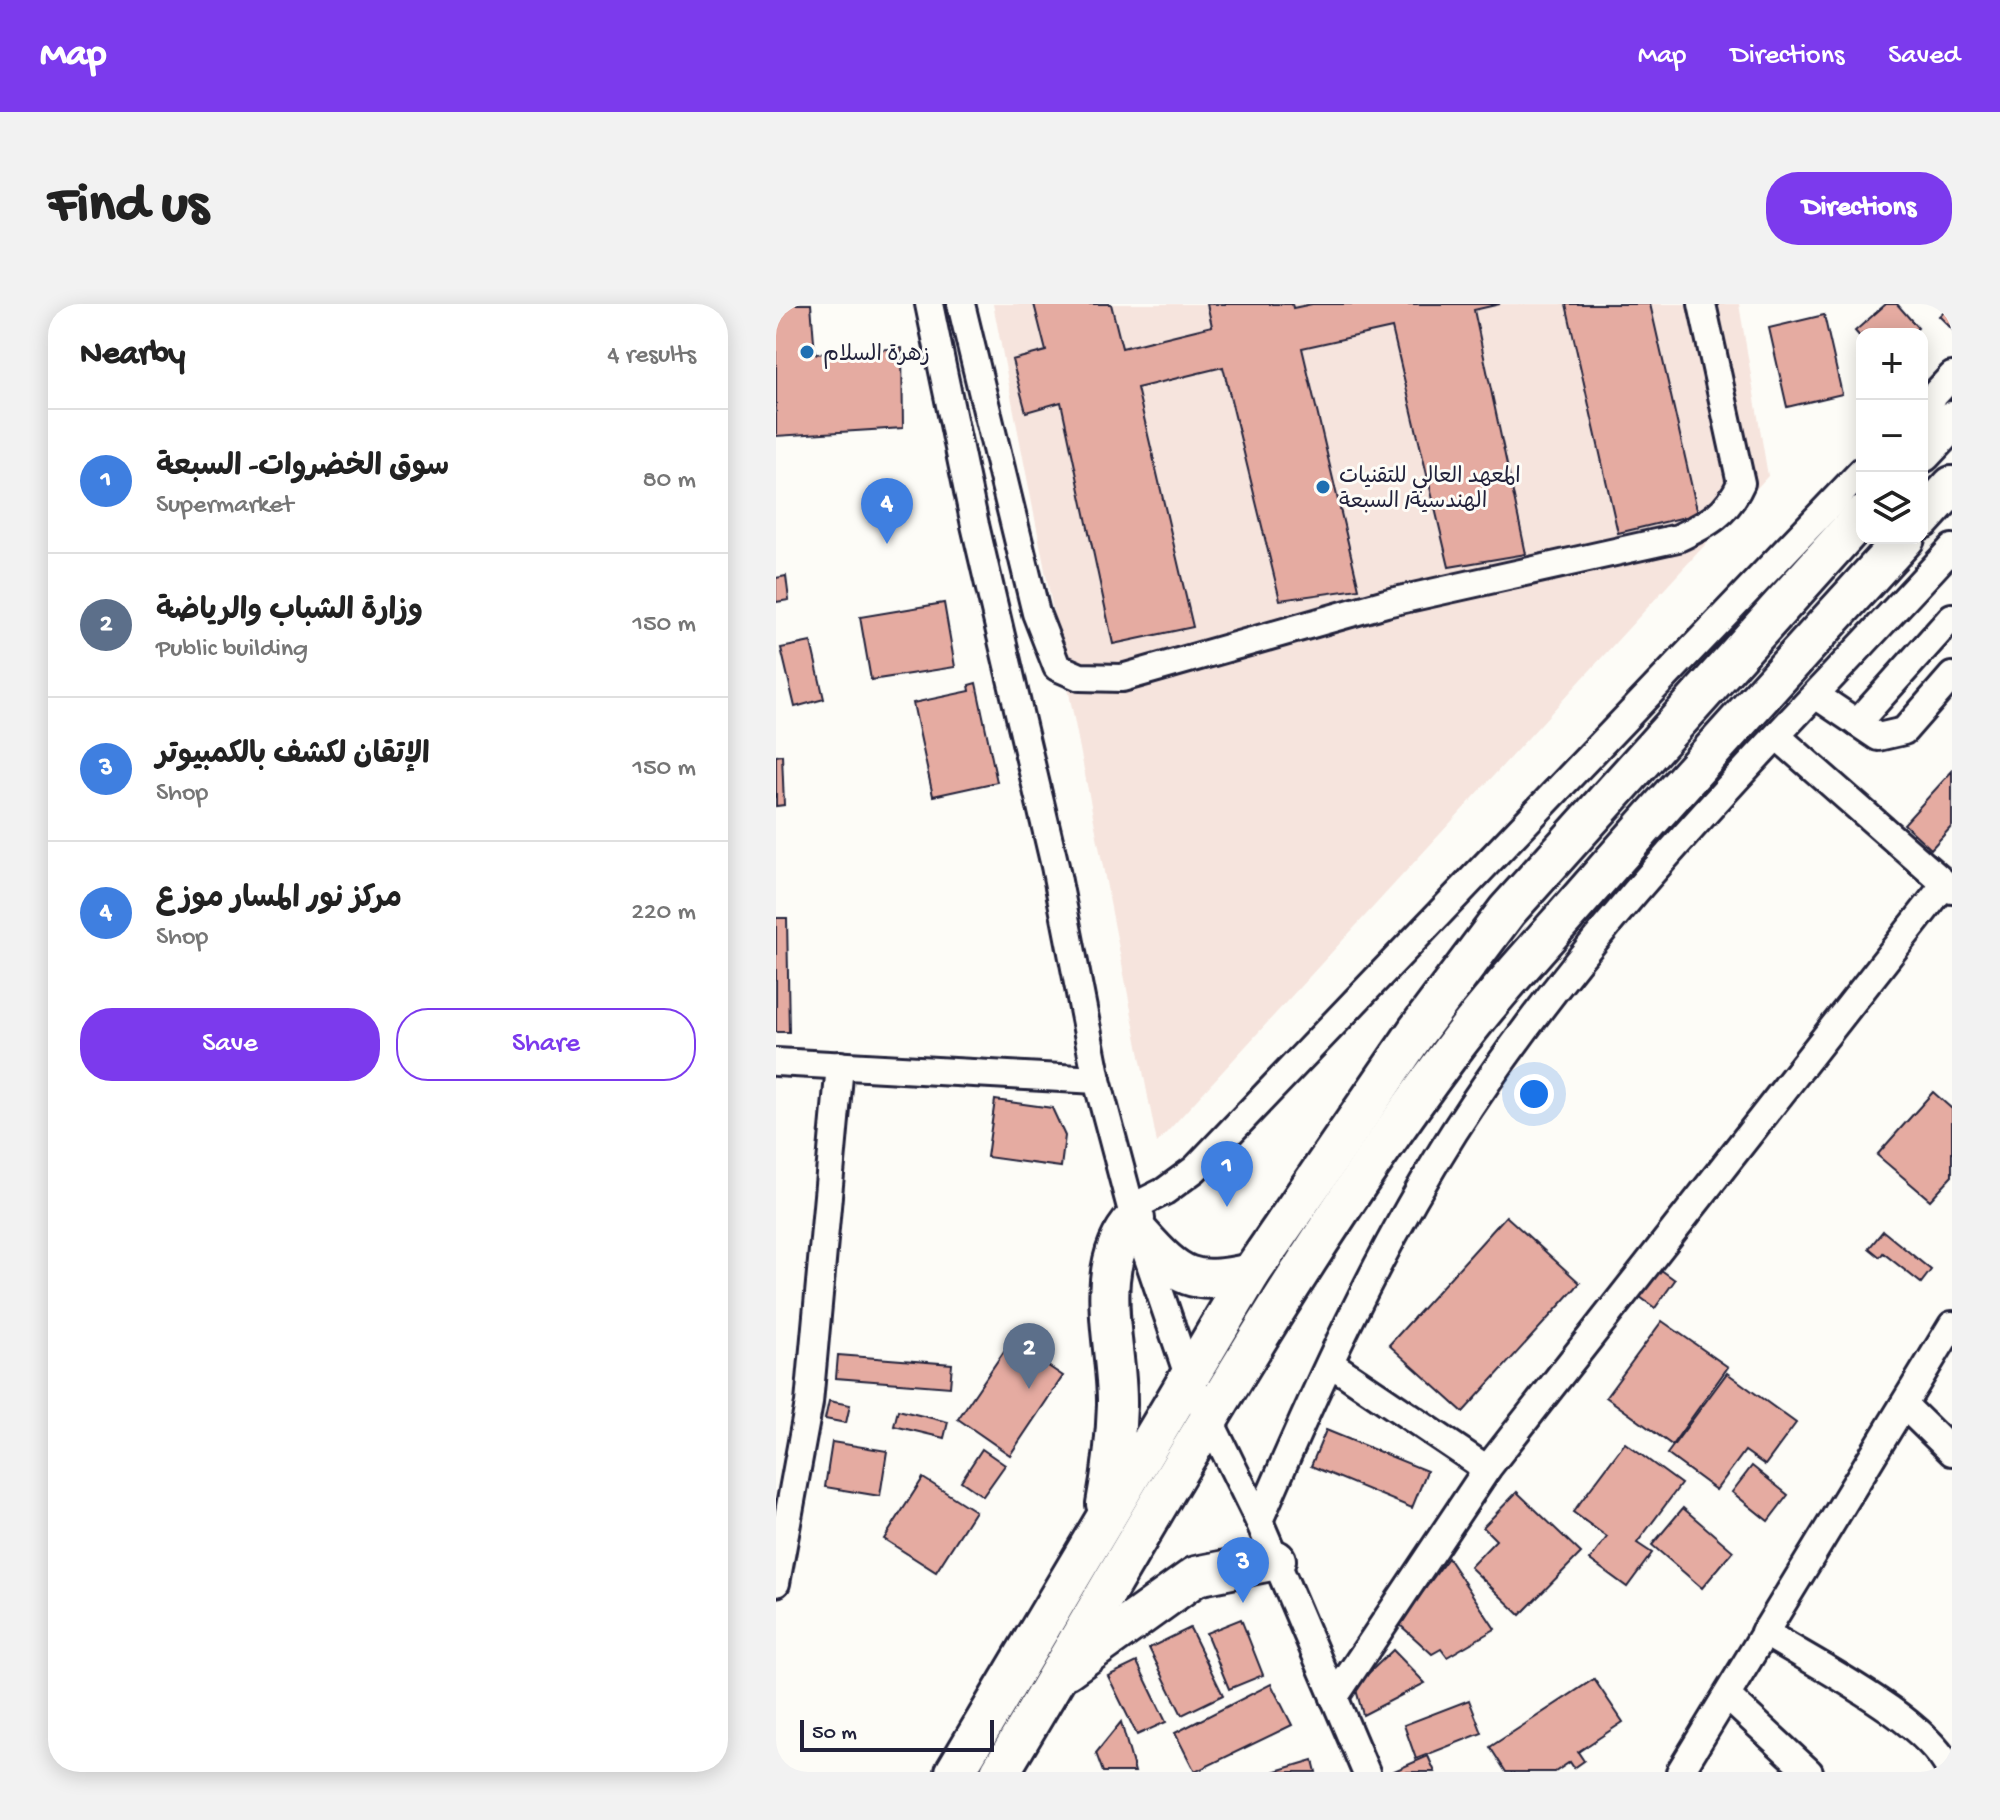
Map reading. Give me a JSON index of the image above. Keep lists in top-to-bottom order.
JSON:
{
  "places": ["زهرة السلام", "المعهد العالي للتقنيات الهندسية/ السبعة"],
  "scale_bar": "50 m",
  "page": {
    "header": "Map",
    "nav": ["Map", "Directions", "Saved"],
    "buttons": [
      "Directions",
      ["Save", "Share"]
    ],
    "title": "Find us",
    "heading": ["Nearby", "4 results"],
    "map_buttons": ["+", "−"],
    "list": [
      {
        "mark": "1",
        "name": "سوق الخضروات- السبعة",
        "note": "Supermarket",
        "value": "80 m"
      },
      {
        "mark": "2",
        "name": "وزارة الشباب والرياضة",
        "note": "Public building",
        "value": "150 m"
      },
      {
        "mark": "3",
        "name": "الإتقان لكشف بالكمبيوتر",
        "note": "Shop",
        "value": "150 m"
      },
      {
        "mark": "4",
        "name": "مركز نور المسار موزع",
        "note": "Shop",
        "value": "220 m"
      }
    ],
    "pins": [
      "4",
      "1",
      "2",
      "3"
    ],
    "scale": "50 m"
  }
}
